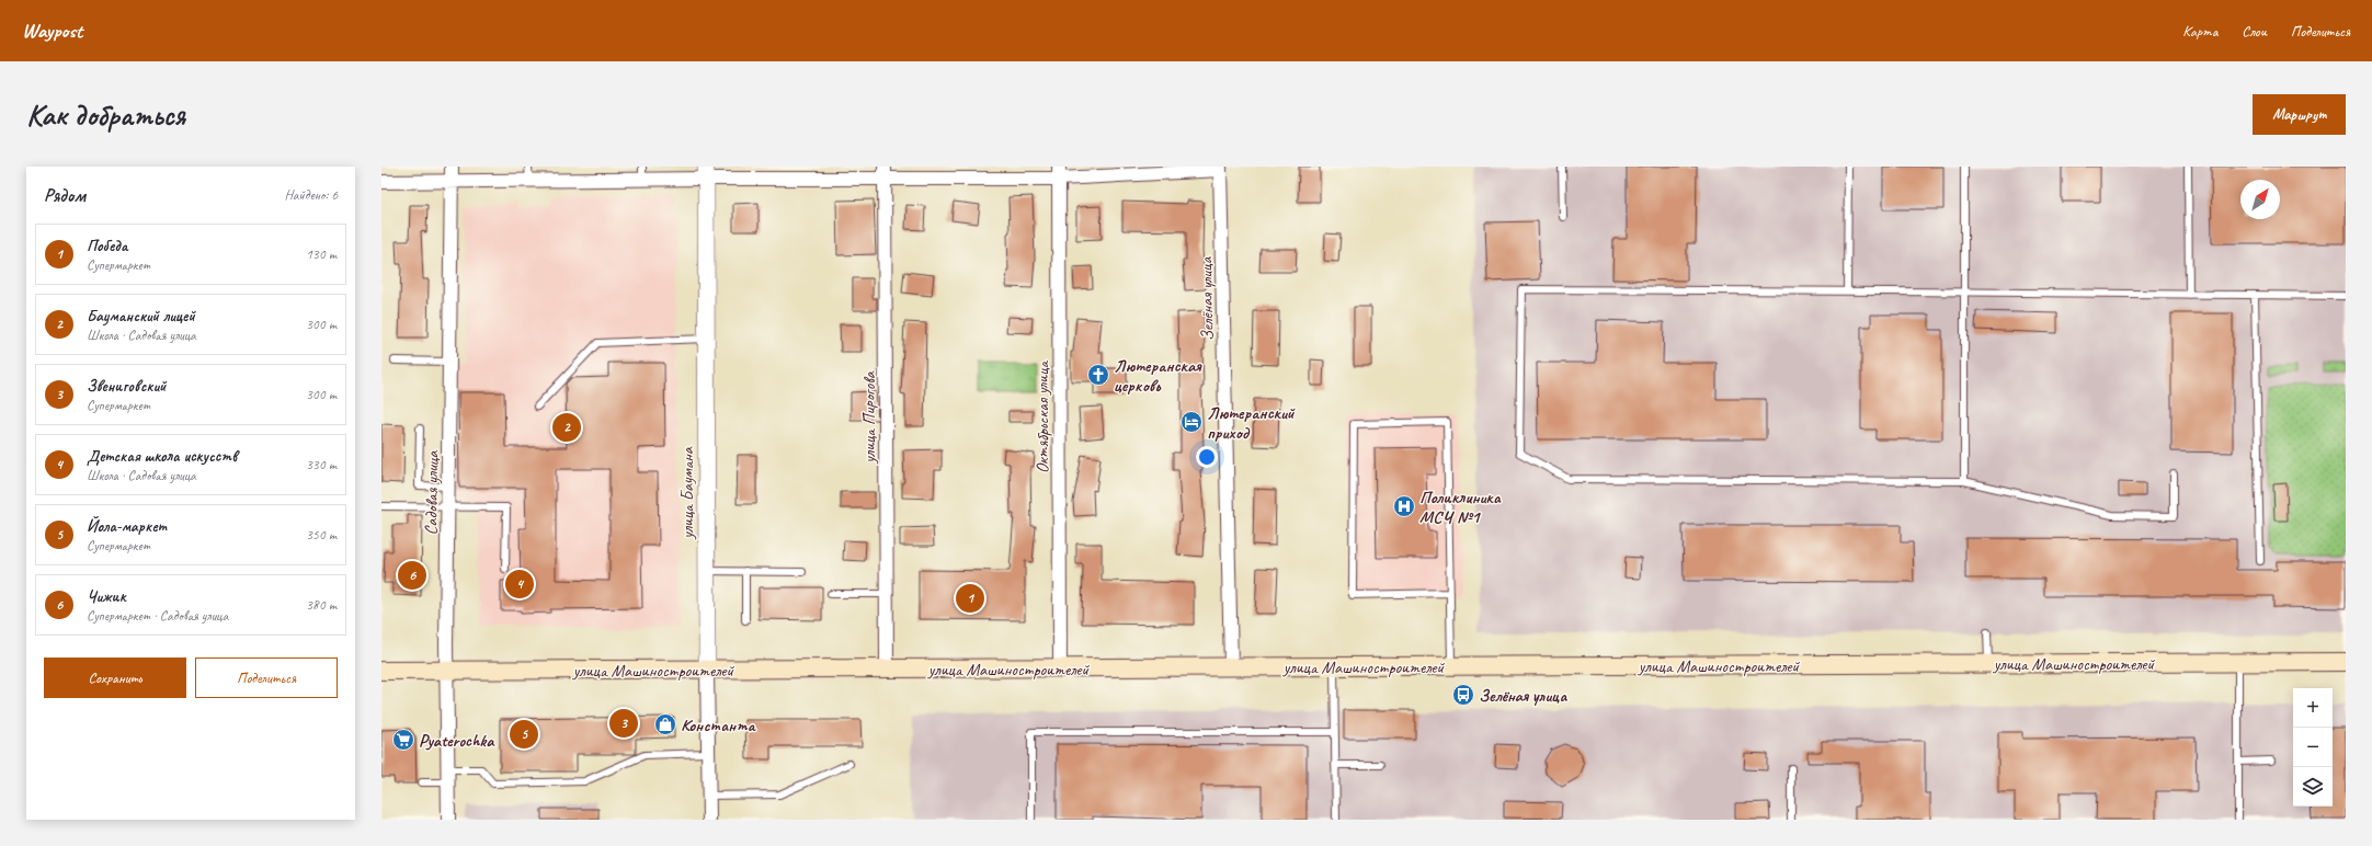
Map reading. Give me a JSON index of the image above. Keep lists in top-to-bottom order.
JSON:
{
  "streets": {
    "main road": ["улица Машиностроителей"],
    "street": [
      "Зелёная улица",
      "улица Пирогова",
      "Октябрьская улица",
      "Садовая улица",
      "улица Баумана"
    ]
  },
  "crossings": [
    ["Зелёная улица", "улица Машиностроителей"],
    ["улица Пирогова", "улица Машиностроителей"],
    ["Октябрьская улица", "улица Машиностроителей"],
    ["Садовая улица", "улица Машиностроителей"],
    ["улица Баумана", "улица Машиностроителей"]
  ],
  "places": {
    "church": ["Лютеранская церковь"],
    "hotel": ["Лютеранский приход"],
    "hospital": ["Поликлиника МСЧ №1"],
    "bus stop": ["Зелёная улица"],
    "shop": ["Константа"],
    "supermarket": ["Pyaterochka"]
  },
  "north": "top right",
  "page": {
    "header": "Waypost",
    "nav": ["Карта", "Слои", "Поделиться"],
    "buttons": [
      "Маршрут",
      ["Сохранить", "Поделиться"]
    ],
    "title": "Как добраться",
    "heading": ["Рядом", "Найдено: 6"],
    "list": [
      {
        "mark": "1",
        "name": "Победа",
        "note": "Супермаркет",
        "value": "130 m"
      },
      {
        "mark": "2",
        "name": "Бауманский лицей",
        "note": "Школа · Садовая улица",
        "value": "300 m"
      },
      {
        "mark": "3",
        "name": "Звениговский",
        "note": "Супермаркет",
        "value": "300 m"
      },
      {
        "mark": "4",
        "name": "Детская школа искусств",
        "note": "Школа · Садовая улица",
        "value": "330 m"
      },
      {
        "mark": "5",
        "name": "Йола-маркет",
        "note": "Супермаркет",
        "value": "350 m"
      },
      {
        "mark": "6",
        "name": "Чижик",
        "note": "Супермаркет · Садовая улица",
        "value": "380 m"
      }
    ],
    "pins": [
      "2",
      "6",
      "4",
      "1",
      "3",
      "5"
    ],
    "map_buttons": ["+", "−"]
  }
}
